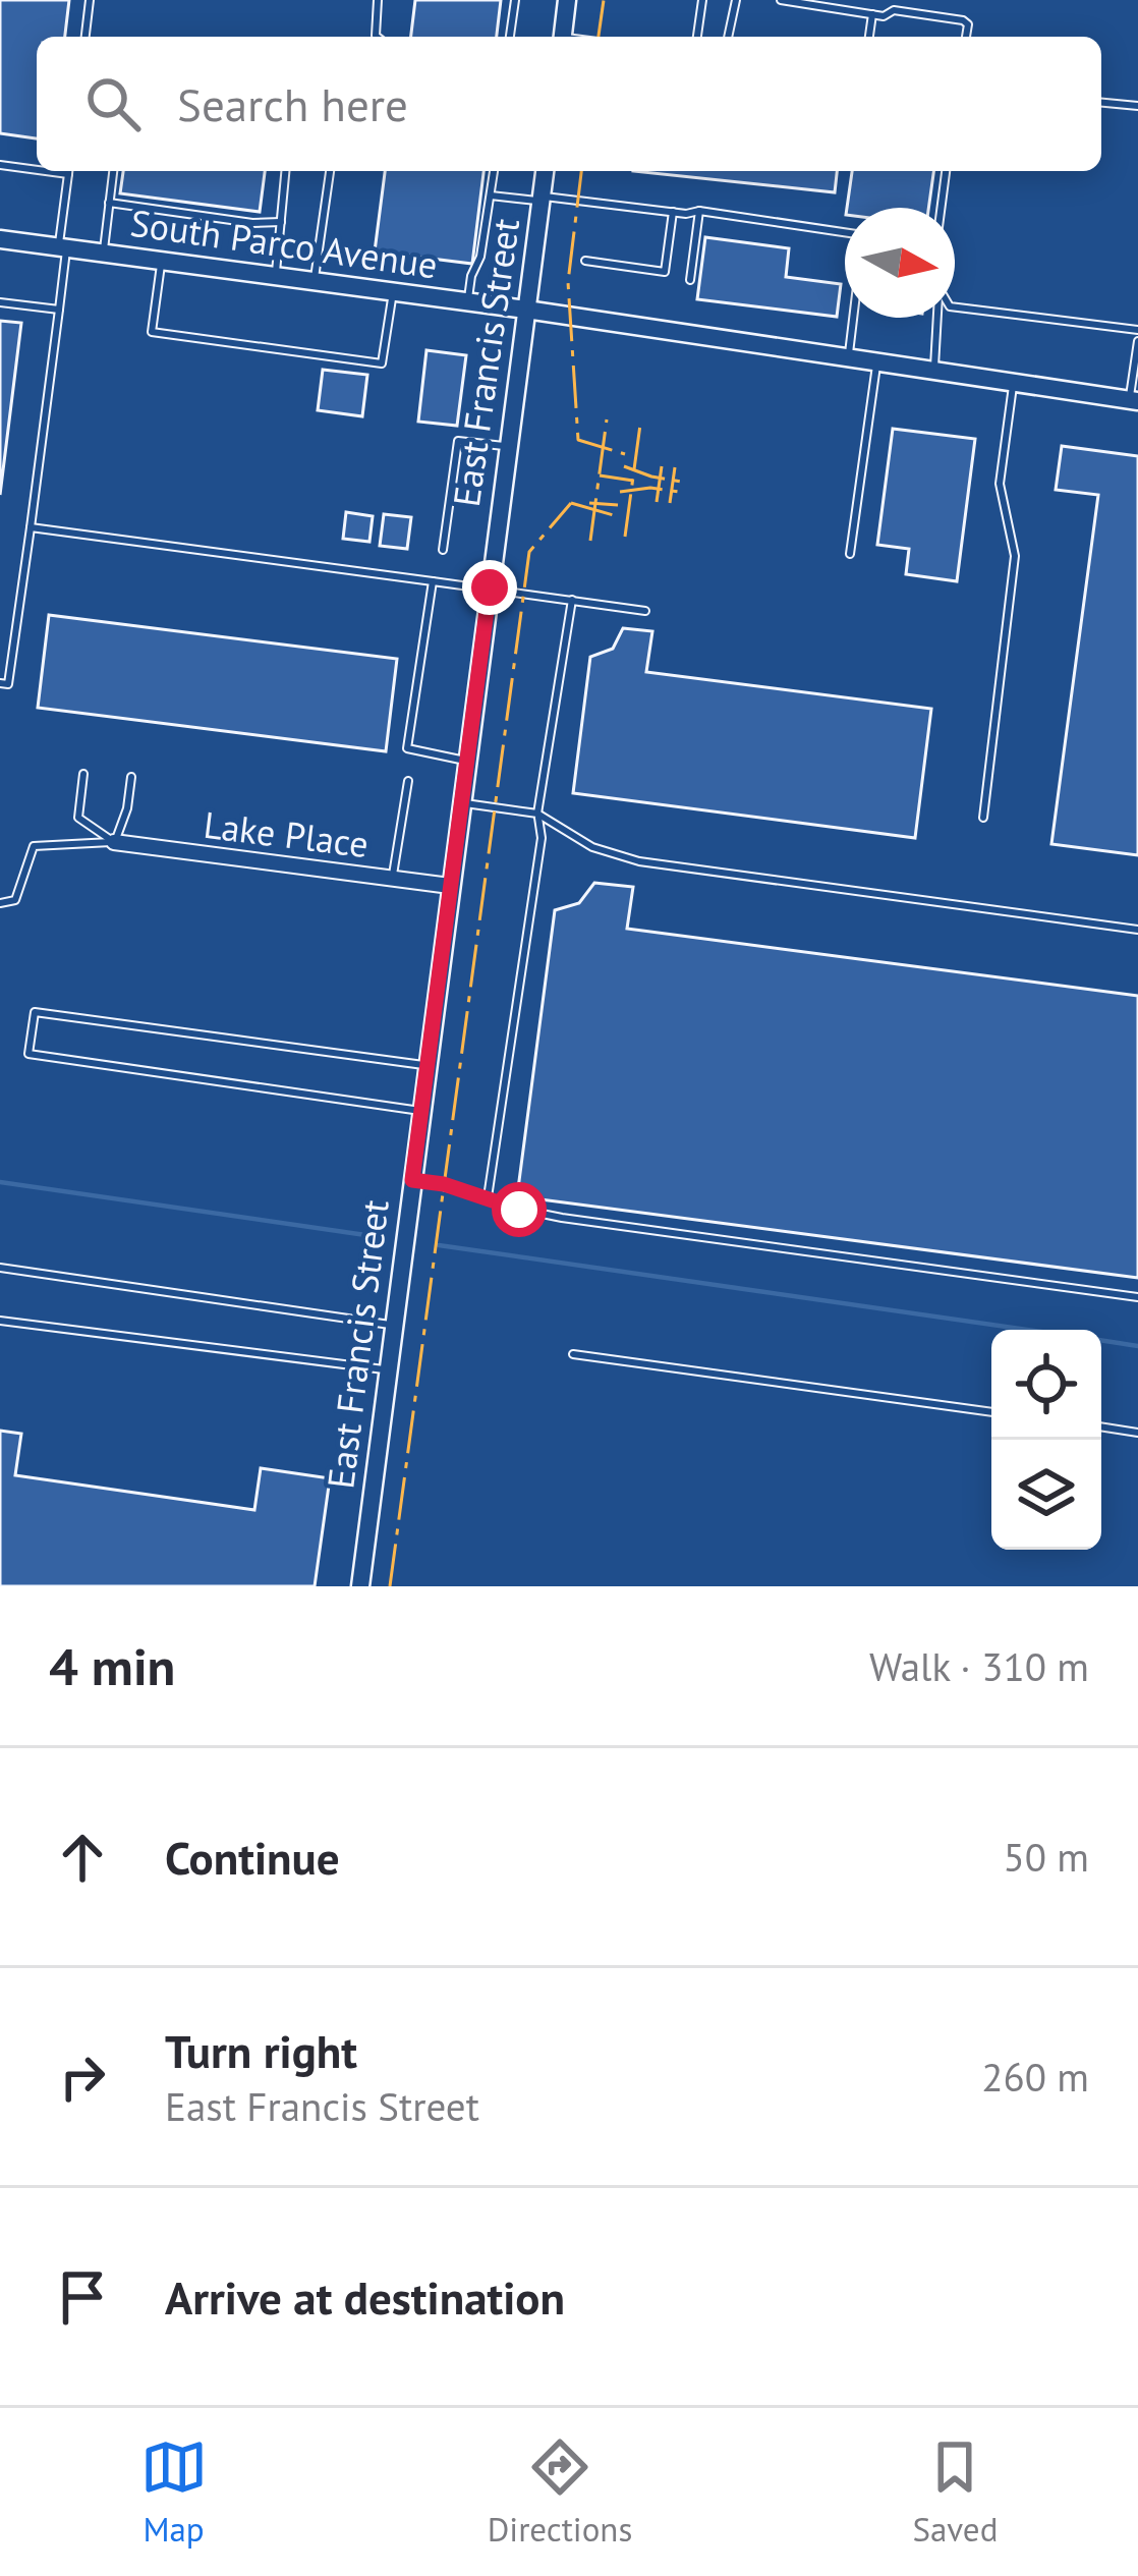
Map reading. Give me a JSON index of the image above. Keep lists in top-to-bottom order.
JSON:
{
  "streets": {
    "street": ["South Parco Avenue", "East Francis Street", "Lake Place"]
  },
  "crossings": [
    ["South Parco Avenue", "East Francis Street"],
    ["East Francis Street", "Lake Place"]
  ],
  "north": "right",
  "page": {
    "search": "Search here",
    "heading": ["4 min", "Walk · 310 m"],
    "list": [
      ["Continue", "50 m"],
      ["Turn right", "East Francis Street", "260 m"],
      "Arrive at destination"
    ],
    "nav": ["Map", "Directions", "Saved"]
  }
}
